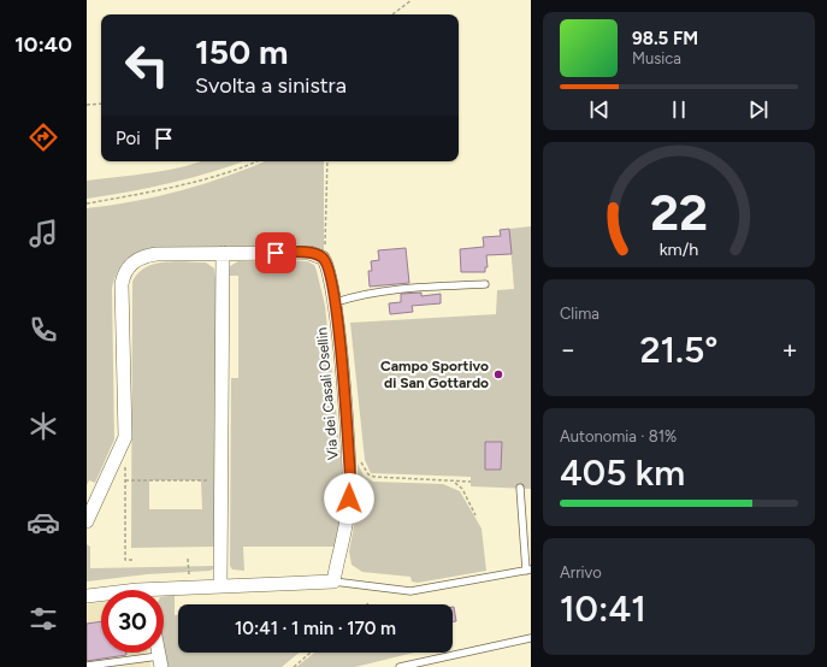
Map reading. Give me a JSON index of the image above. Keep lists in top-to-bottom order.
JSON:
{
  "streets": {
    "street": ["Via dei Casali Osellin"]
  },
  "places": ["Campo Sportivo di San Gottardo"],
  "page": {
    "tabs": "10:40",
    "turn": ["150 m", "Svolta a sinistra"],
    "song": ["98.5 FM", "Musica"],
    "then": "Poi",
    "tile": [
      "Clima",
      ["Autonomia · 81%", "405 km"],
      ["Arrivo", "10:41"]
    ],
    "heat": ["−", "21.5°", "+"],
    "limit": "30",
    "trip": "10:41 · 1 min · 170 m",
    "gauge": ["22", "km/h"]
  }
}
